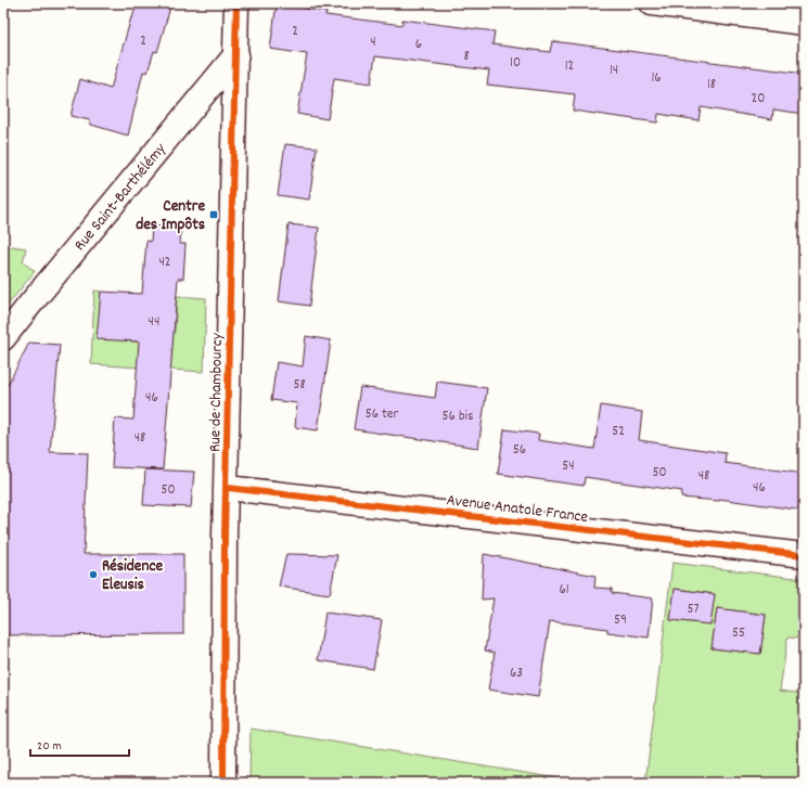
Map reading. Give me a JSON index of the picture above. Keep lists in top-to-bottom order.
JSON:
{
  "streets": {
    "street": ["Rue Saint-Barthélémy", "Rue de Chambourcy", "Avenue Anatole France"]
  },
  "crossings": [
    ["Rue Saint-Barthélémy", "Rue de Chambourcy"],
    ["Rue de Chambourcy", "Avenue Anatole France"]
  ],
  "places": {
    "transit": ["Centre des Impôts"],
    "other": ["Résidence Eleusis"]
  },
  "house_numbers": [
    "2",
    "2",
    "4",
    "6",
    "8",
    "10",
    "12",
    "14",
    "16",
    "18",
    "20",
    "42",
    "44",
    "58",
    "46",
    "56 ter",
    "56 bis",
    "52",
    "48",
    "56",
    "54",
    "50",
    "48",
    "46",
    "50",
    "61",
    "57",
    "59",
    "55",
    "63"
  ],
  "scale_bar": "20 m"
}
